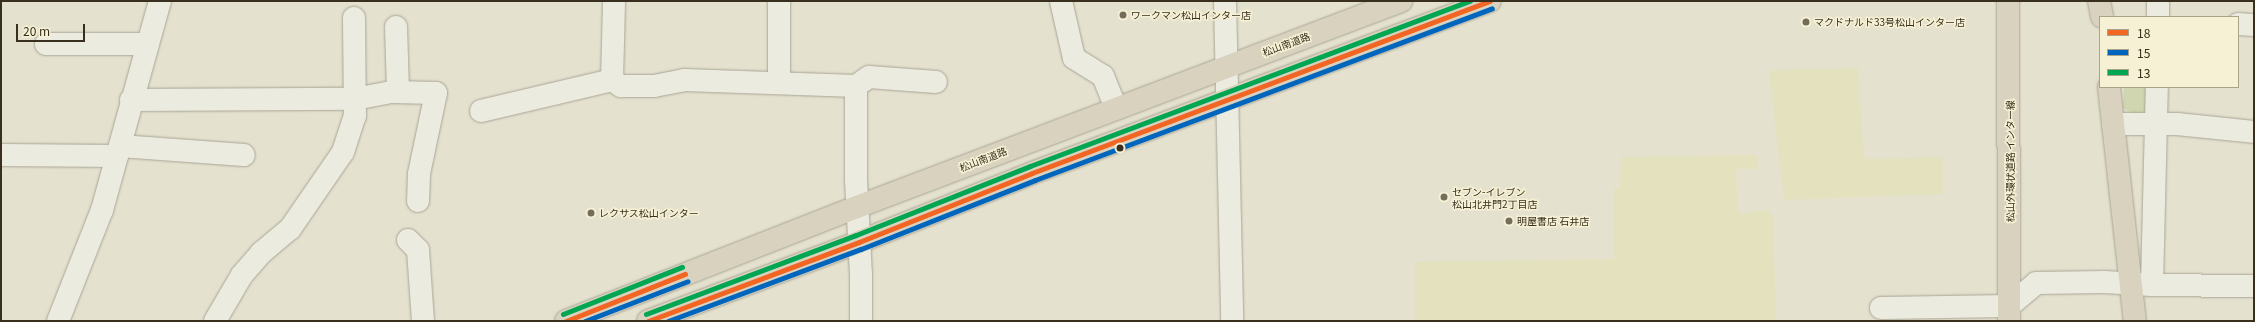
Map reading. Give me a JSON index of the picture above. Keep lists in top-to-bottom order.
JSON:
{
  "streets": {
    "highway": ["松山南道路", "松山外環状道路 インター線"]
  },
  "places": [
    "ワークマン松山インター店",
    "マクドナルド33号松山インター店",
    "セブン-イレブン 松山北井門2丁目店",
    "レクサス松山インター",
    "明屋書店 石井店"
  ],
  "lines": ["transit line 18", "transit line 13", "transit line 15"],
  "legend": ["18", "15", "13"],
  "scale_bar": "20 m"
}
